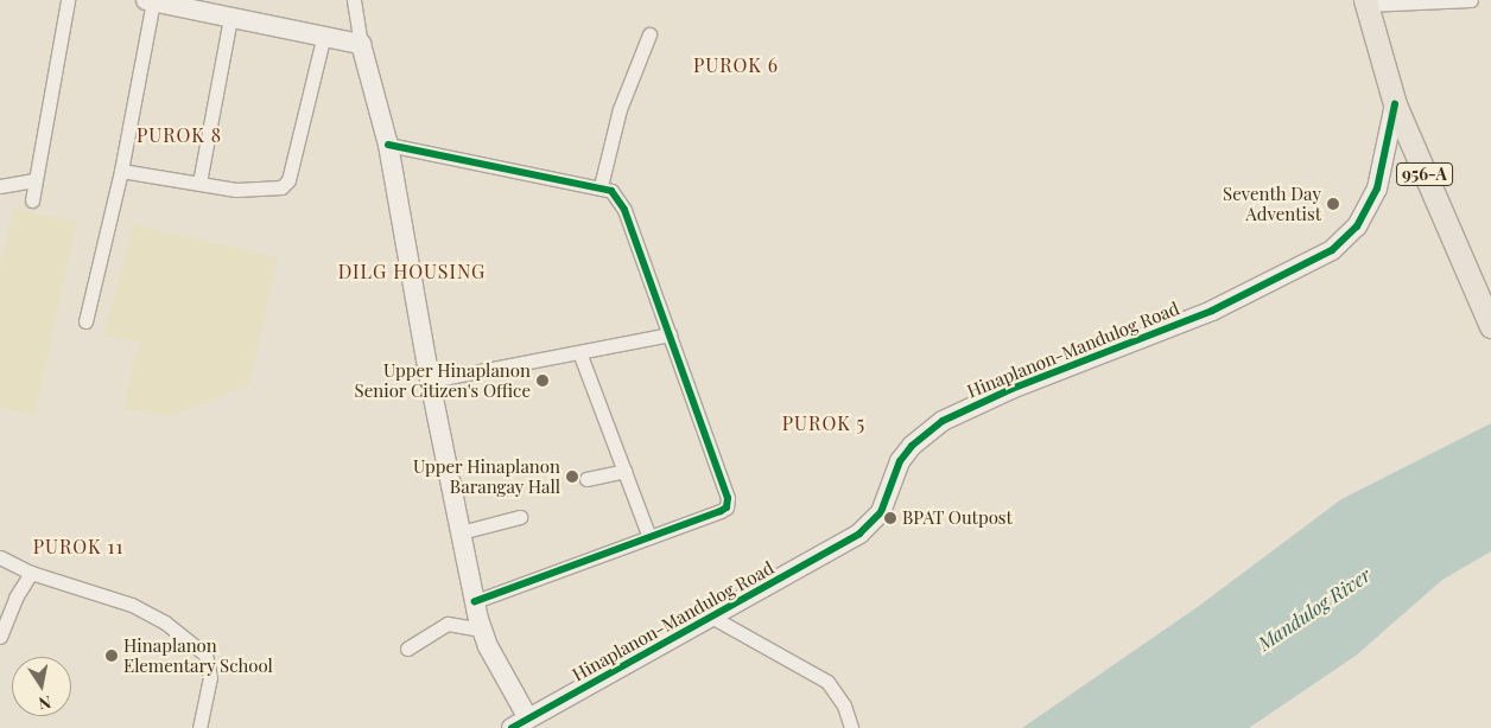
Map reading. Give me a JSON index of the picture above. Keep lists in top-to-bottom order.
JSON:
{
  "streets": {
    "main road": ["956-A"],
    "street": ["Hinaplanon-Mandulog Road"]
  },
  "crossings": [
    ["956-A", "Hinaplanon-Mandulog Road"]
  ],
  "districts": [
    "PUROK 6",
    "PUROK 8",
    "DILG HOUSING",
    "PUROK 5",
    "PUROK 11"
  ],
  "water": ["Mandulog River"],
  "places": [
    "Seventh Day Adventist",
    "Upper Hinaplanon Senior Citizen's Office",
    "Upper Hinaplanon Barangay Hall",
    "BPAT Outpost",
    "Hinaplanon Elementary School"
  ],
  "north": "bottom"
}
